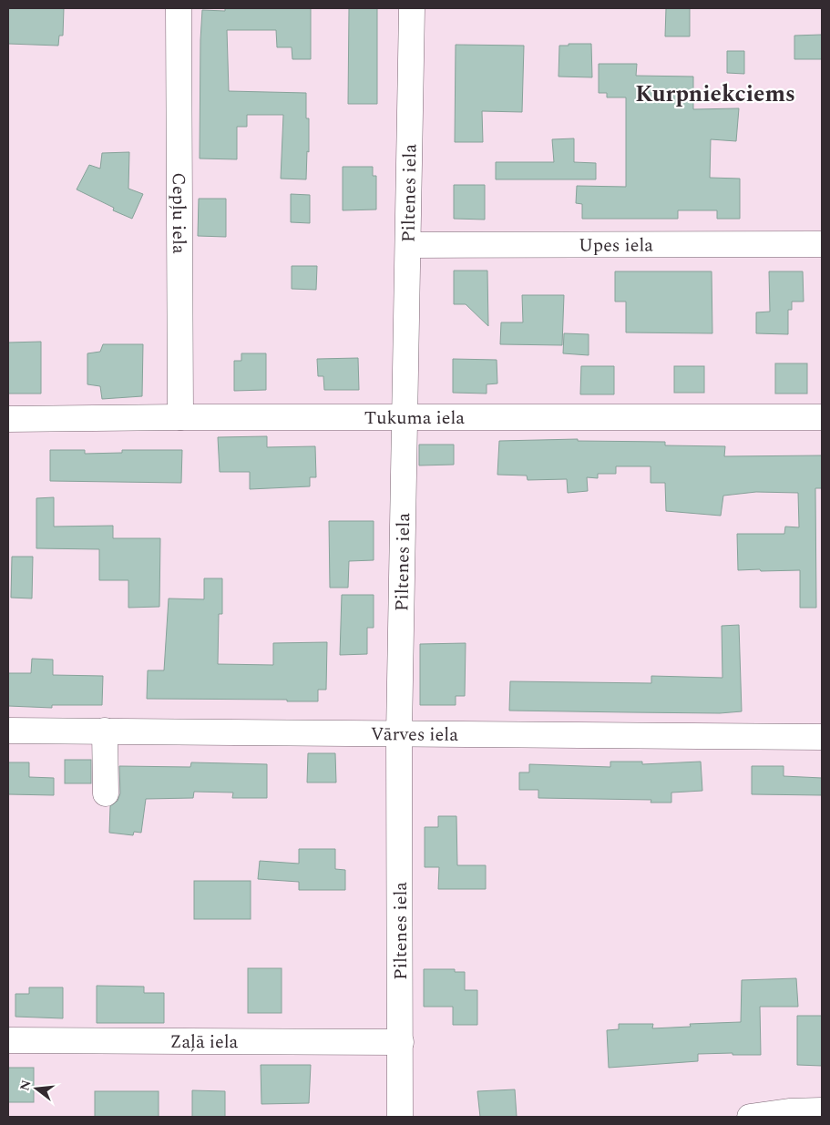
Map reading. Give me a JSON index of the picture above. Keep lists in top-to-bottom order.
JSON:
{
  "streets": {
    "street": [
      "Piltenes iela",
      "Cepļu iela",
      "Upes iela",
      "Tukuma iela",
      "Vārves iela",
      "Zaļā iela"
    ]
  },
  "crossings": [
    ["Piltenes iela", "Upes iela"],
    ["Piltenes iela", "Tukuma iela"],
    ["Piltenes iela", "Vārves iela"],
    ["Piltenes iela", "Zaļā iela"],
    ["Cepļu iela", "Tukuma iela"]
  ],
  "districts": ["Kurpniekciems"],
  "north": "left"
}
